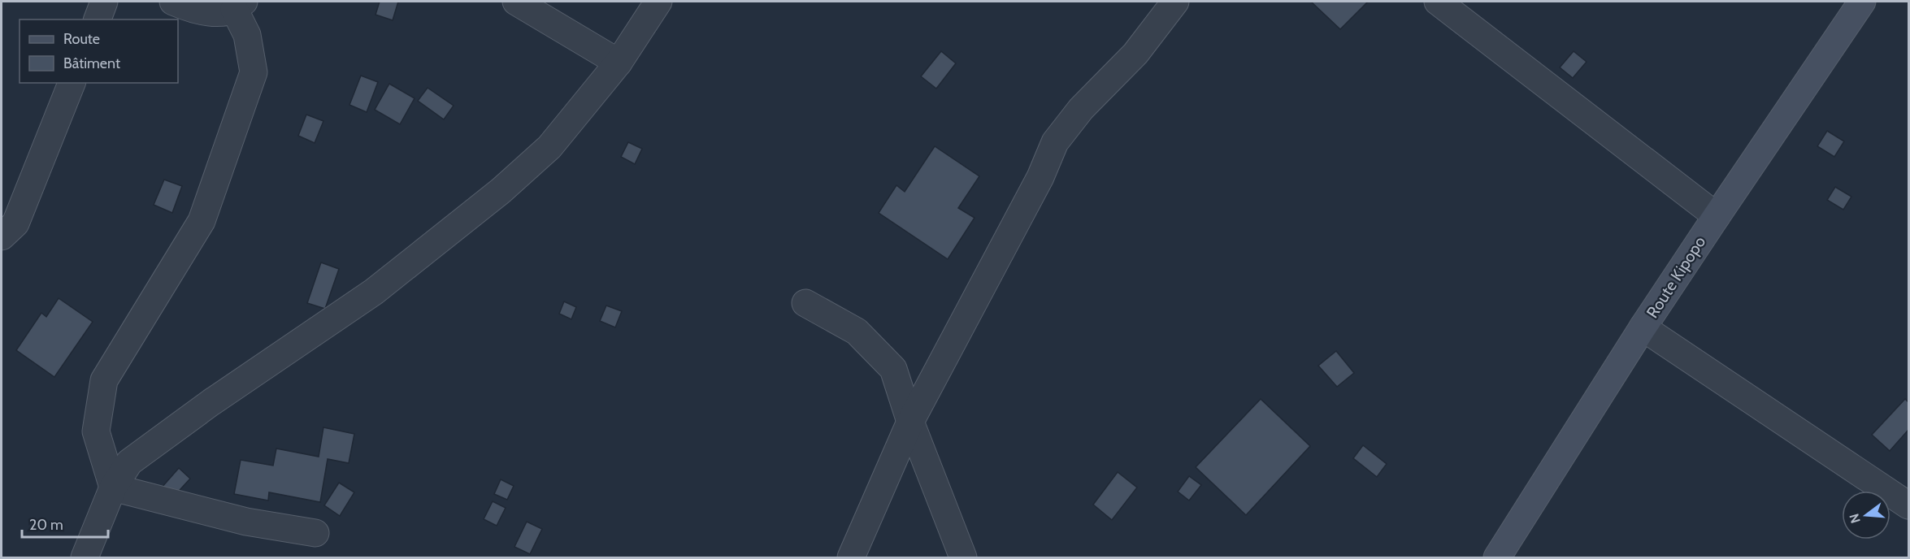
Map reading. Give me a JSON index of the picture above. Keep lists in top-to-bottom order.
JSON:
{
  "streets": {
    "main road": ["Route Kipopo"]
  },
  "legend": ["Route", "Bâtiment"],
  "scale_bar": "20 m",
  "north": "left"
}
